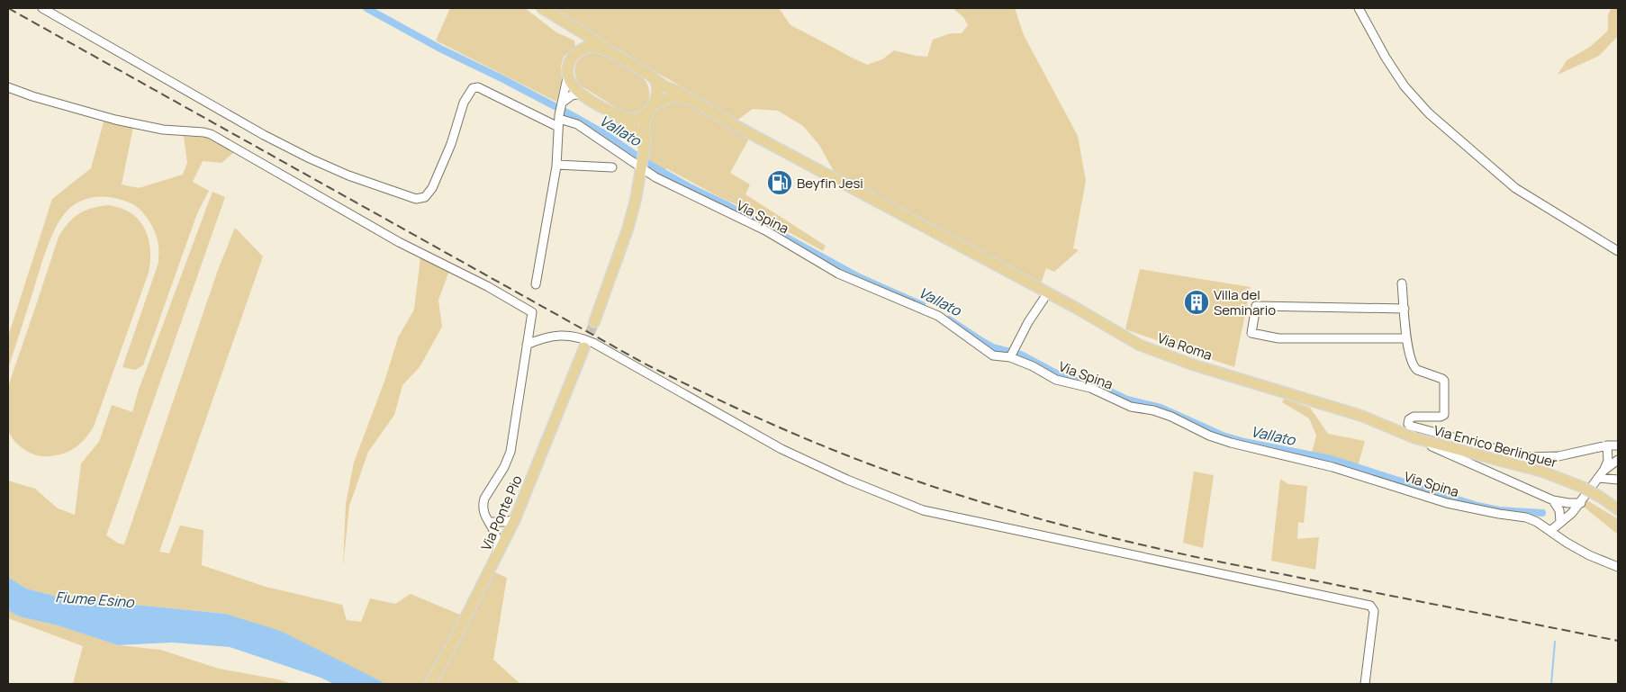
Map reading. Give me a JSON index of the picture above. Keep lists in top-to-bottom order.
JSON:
{
  "streets": {
    "main road": ["Via Roma", "Via Enrico Berlinguer", "Via Ponte Pio"],
    "street": ["Via Spina"]
  },
  "crossings": [
    ["Via Roma", "Via Enrico Berlinguer"]
  ],
  "water": ["Vallato", "Fiume Esino"],
  "places": {
    "fuel station": ["Beyfin Jesi"],
    "building": ["Villa del Seminario"]
  }
}
